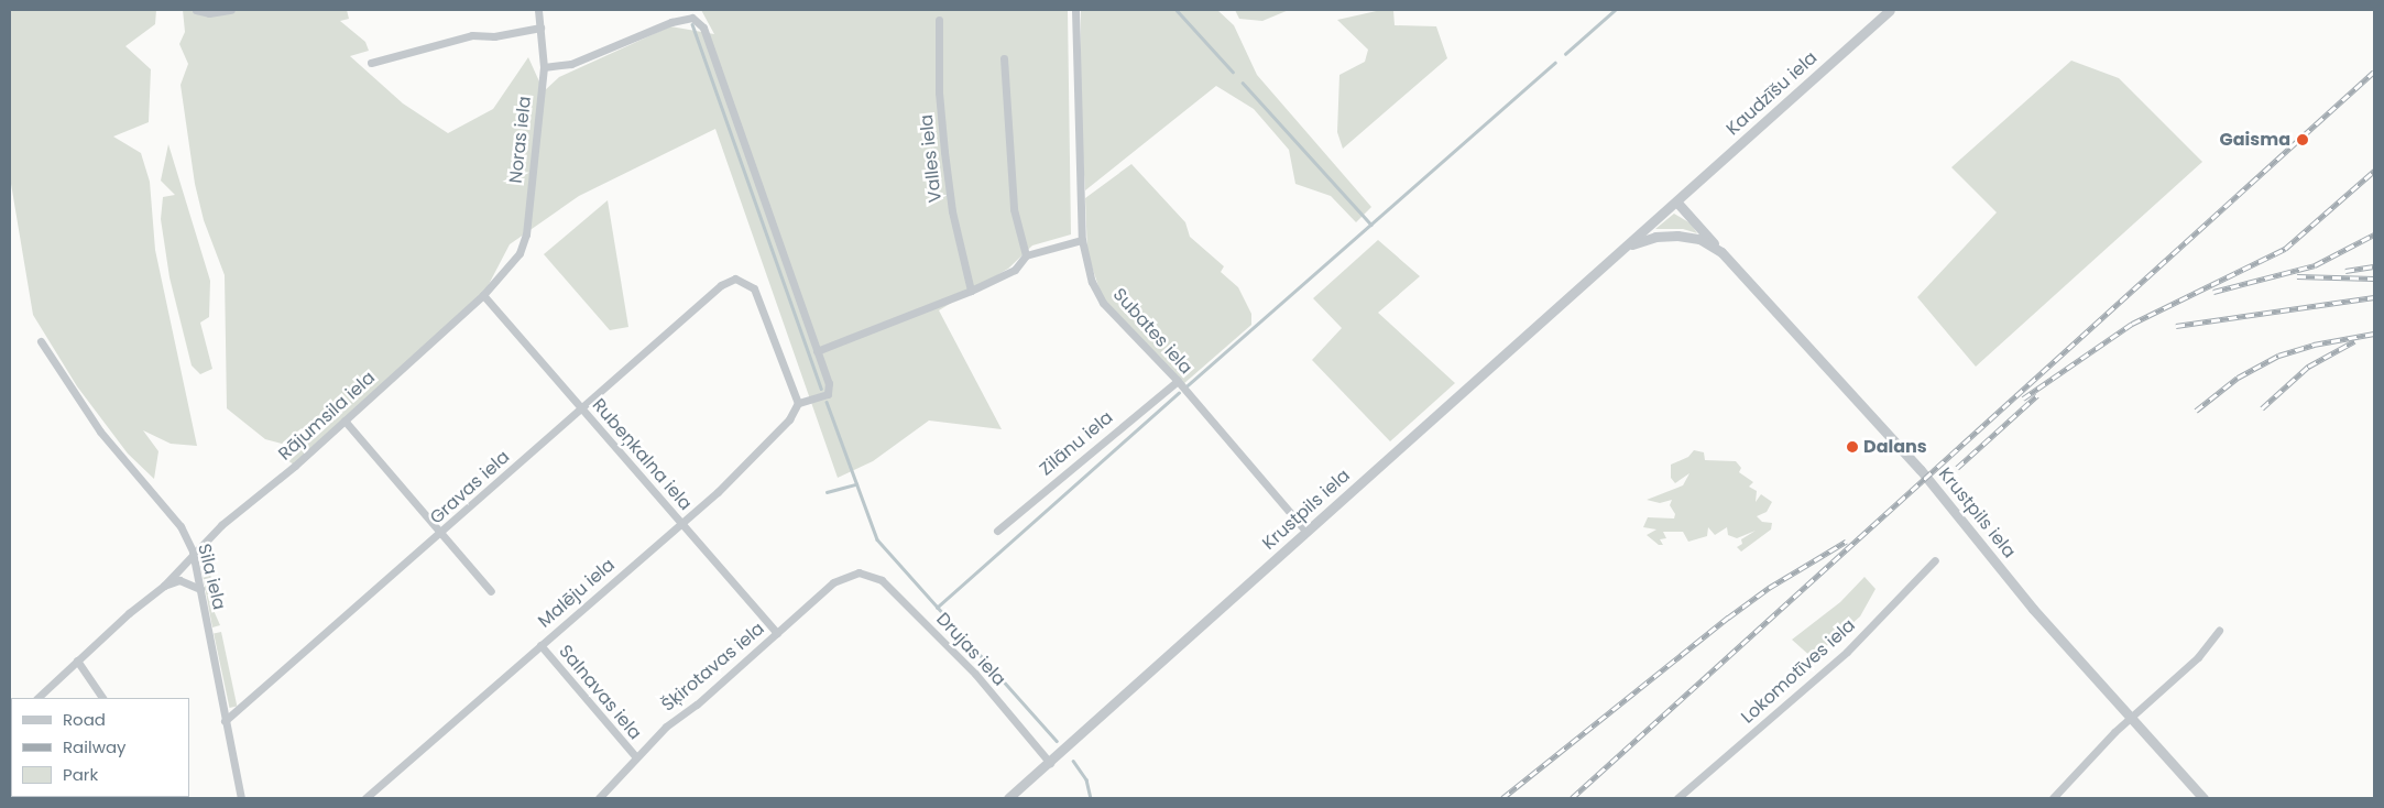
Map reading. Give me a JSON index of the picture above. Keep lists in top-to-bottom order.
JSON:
{
  "streets": {
    "street": [
      "Kaudzīšu iela",
      "Noras iela",
      "Valles iela",
      "Subates iela",
      "Rājumsila iela",
      "Zilānu iela",
      "Rubeņkalna iela",
      "Gravas iela",
      "Krustpils iela",
      "Sila iela",
      "Malēju iela",
      "Drujas iela",
      "Šķirotavas iela",
      "Lokomotīves iela",
      "Salnavas iela"
    ]
  },
  "crossings": [
    ["Kaudzīšu iela", "Krustpils iela"],
    ["Noras iela", "Rājumsila iela"],
    ["Subates iela", "Zilānu iela"],
    ["Subates iela", "Krustpils iela"],
    ["Rājumsila iela", "Rubeņkalna iela"],
    ["Rājumsila iela", "Sila iela"],
    ["Rubeņkalna iela", "Gravas iela"],
    ["Rubeņkalna iela", "Malēju iela"],
    ["Rubeņkalna iela", "Šķirotavas iela"],
    ["Gravas iela", "Sila iela"],
    ["Gravas iela", "Malēju iela"],
    ["Krustpils iela", "Drujas iela"],
    ["Malēju iela", "Salnavas iela"],
    ["Drujas iela", "Šķirotavas iela"],
    ["Šķirotavas iela", "Salnavas iela"]
  ],
  "places": ["Gaisma", "Dalans"],
  "legend": ["Road", "Railway", "Park"]
}
